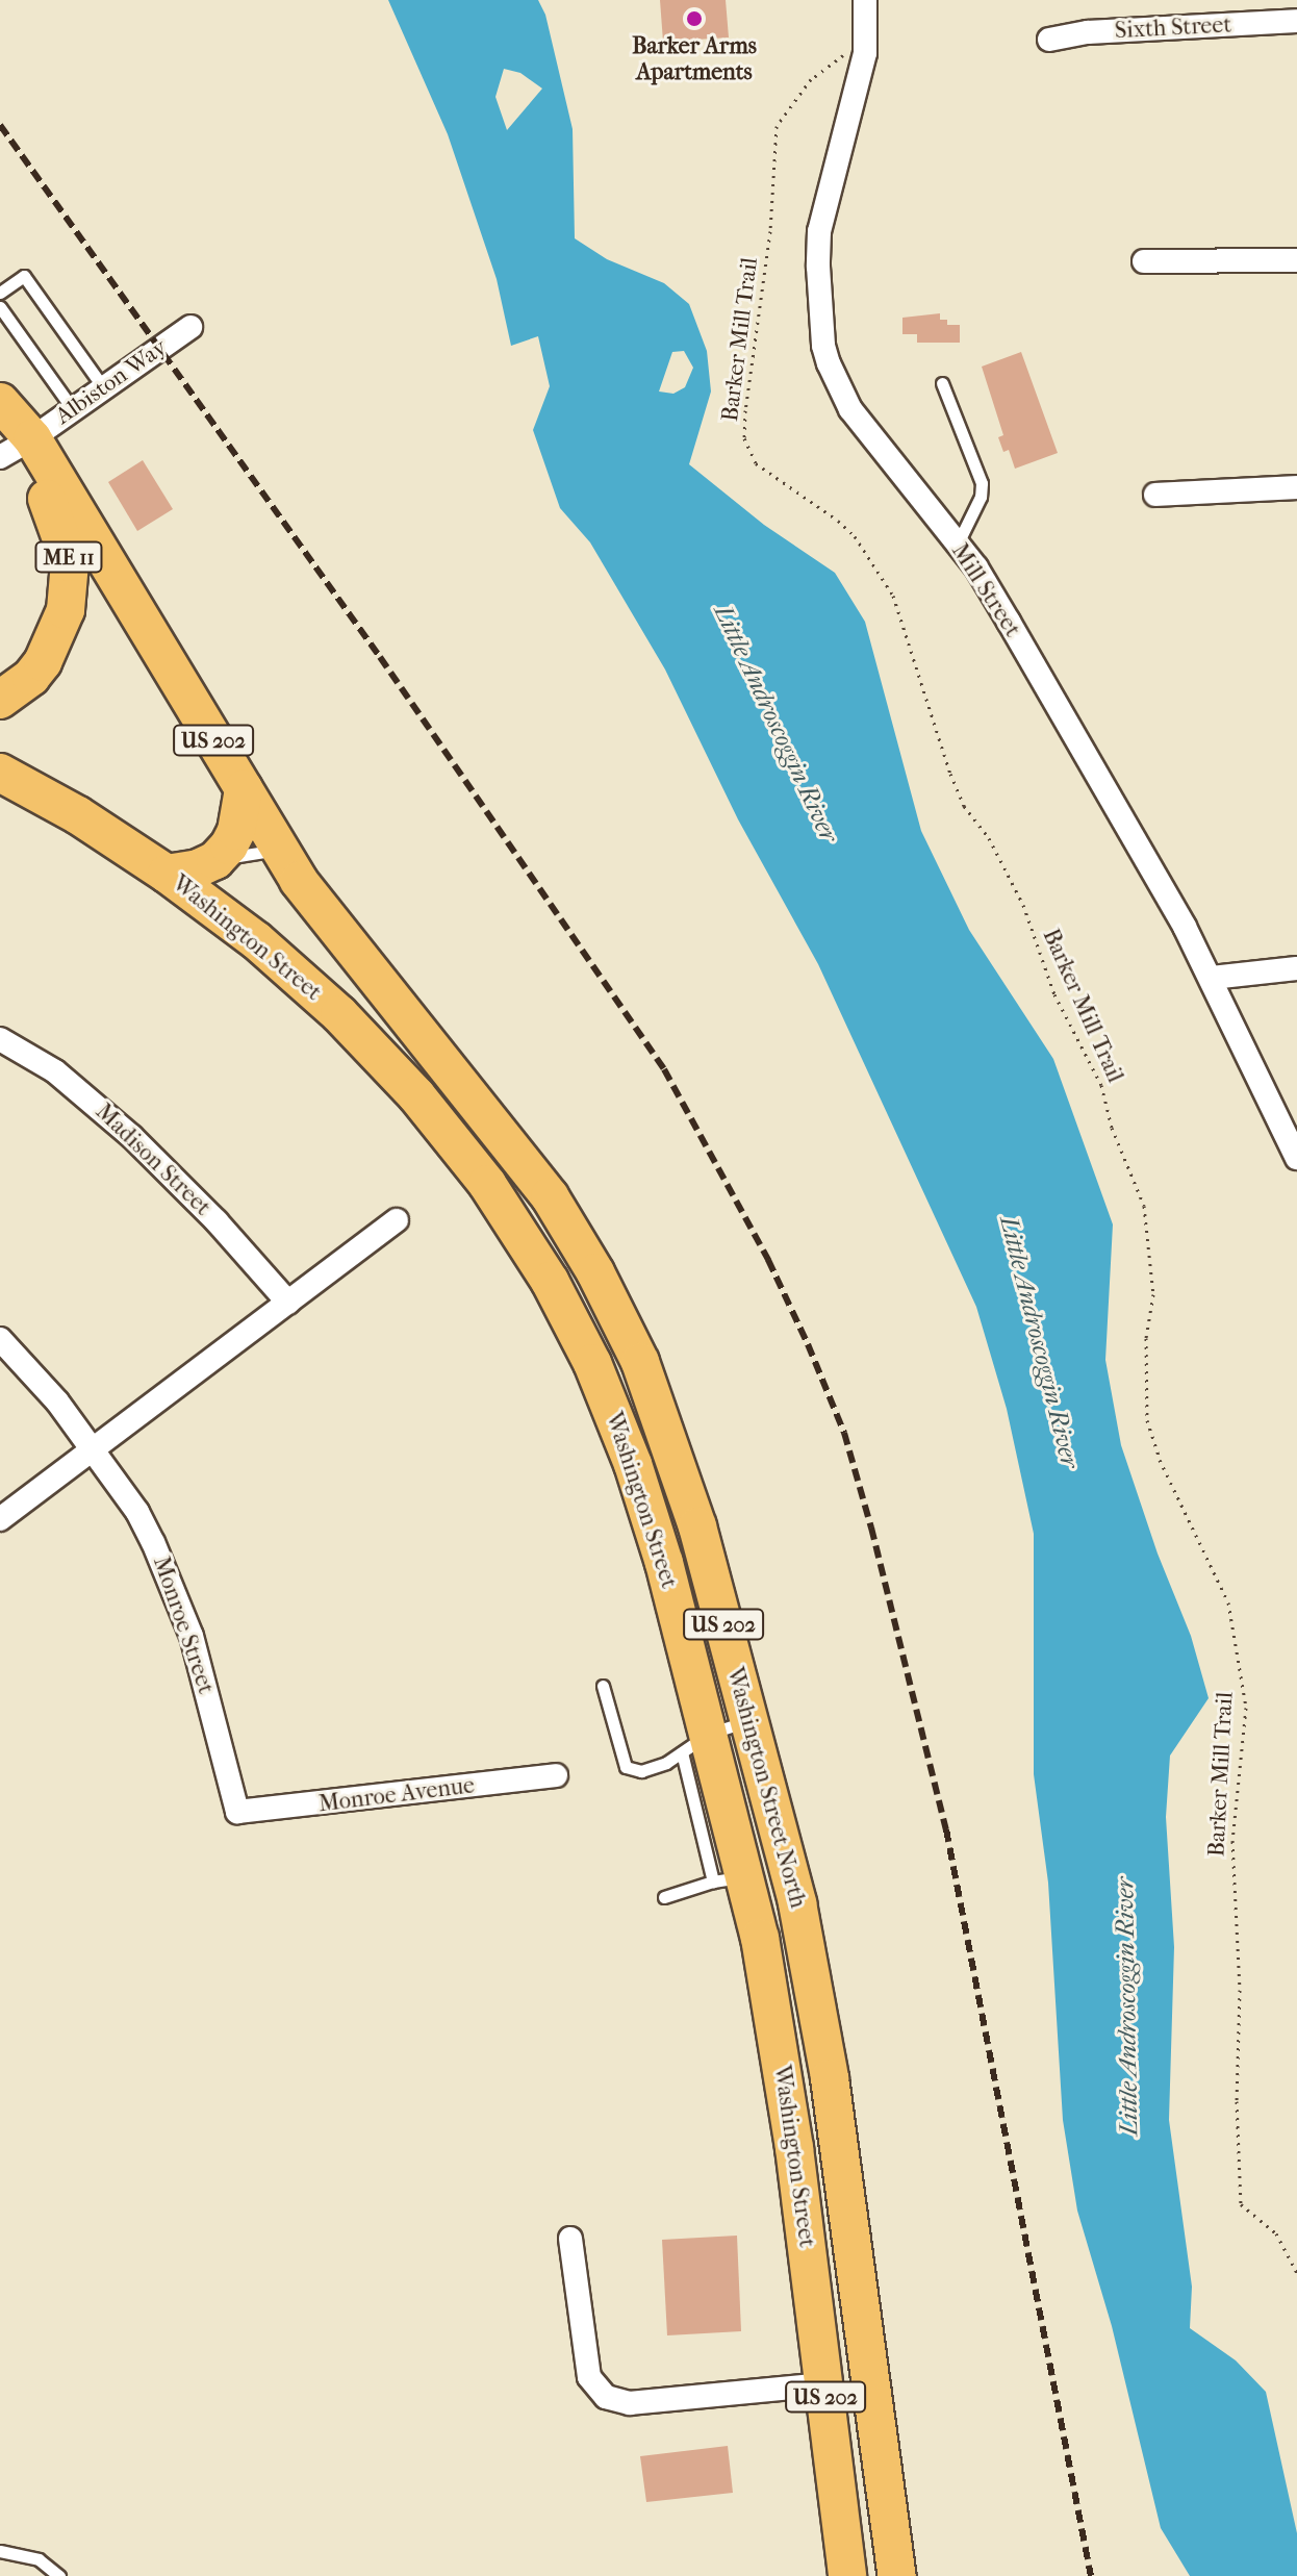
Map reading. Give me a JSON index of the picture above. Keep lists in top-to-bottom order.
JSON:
{
  "streets": {
    "highway": [
      "ME 11",
      "US 202",
      "Washington Street",
      "Washington Street North"
    ],
    "street": [
      "Sixth Street",
      "Albiston Way",
      "Mill Street",
      "Madison Street",
      "Monroe Street",
      "Monroe Avenue"
    ],
    "path": ["Barker Mill Trail"]
  },
  "crossings": [
    ["Barker Mill Trail", "Mill Street"],
    ["Albiston Way", "ME 11"],
    ["Albiston Way", "US 202"],
    ["ME 11", "US 202"],
    ["US 202", "Washington Street North"],
    ["Monroe Street", "Monroe Avenue"]
  ],
  "water": ["Little Androscoggin River"],
  "places": ["Barker Arms Apartments"]
}
